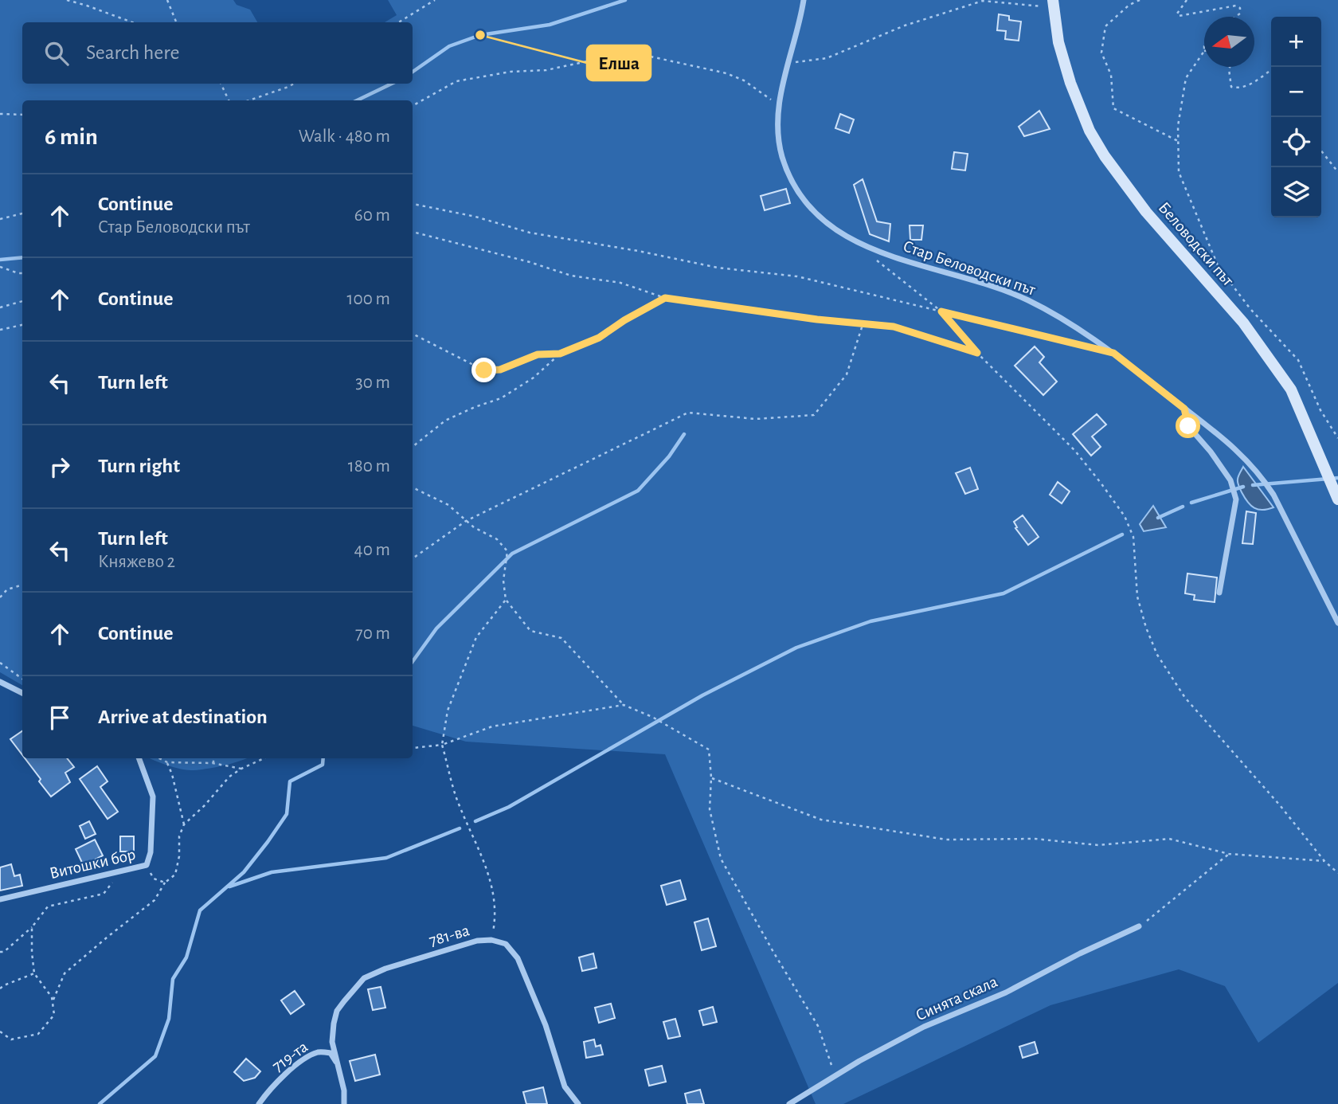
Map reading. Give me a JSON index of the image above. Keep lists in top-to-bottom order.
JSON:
{
  "streets": {
    "street": [
      "Беловодски път",
      "Стар Беловодски път",
      "Витошки бор",
      "781-ва",
      "Синята скала",
      "719-та"
    ]
  },
  "crossings": [
    ["781-ва", "719-та"]
  ],
  "places": ["Елша"],
  "north": "left",
  "page": {
    "map_buttons": ["+", "−"],
    "search": "Search here",
    "heading": ["6 min", "Walk · 480 m"],
    "list": [
      ["Continue", "Стар Беловодски път", "60 m"],
      ["Continue", "100 m"],
      ["Turn left", "30 m"],
      ["Turn right", "180 m"],
      ["Turn left", "Княжево 2", "40 m"],
      ["Continue", "70 m"],
      "Arrive at destination"
    ]
  }
}
